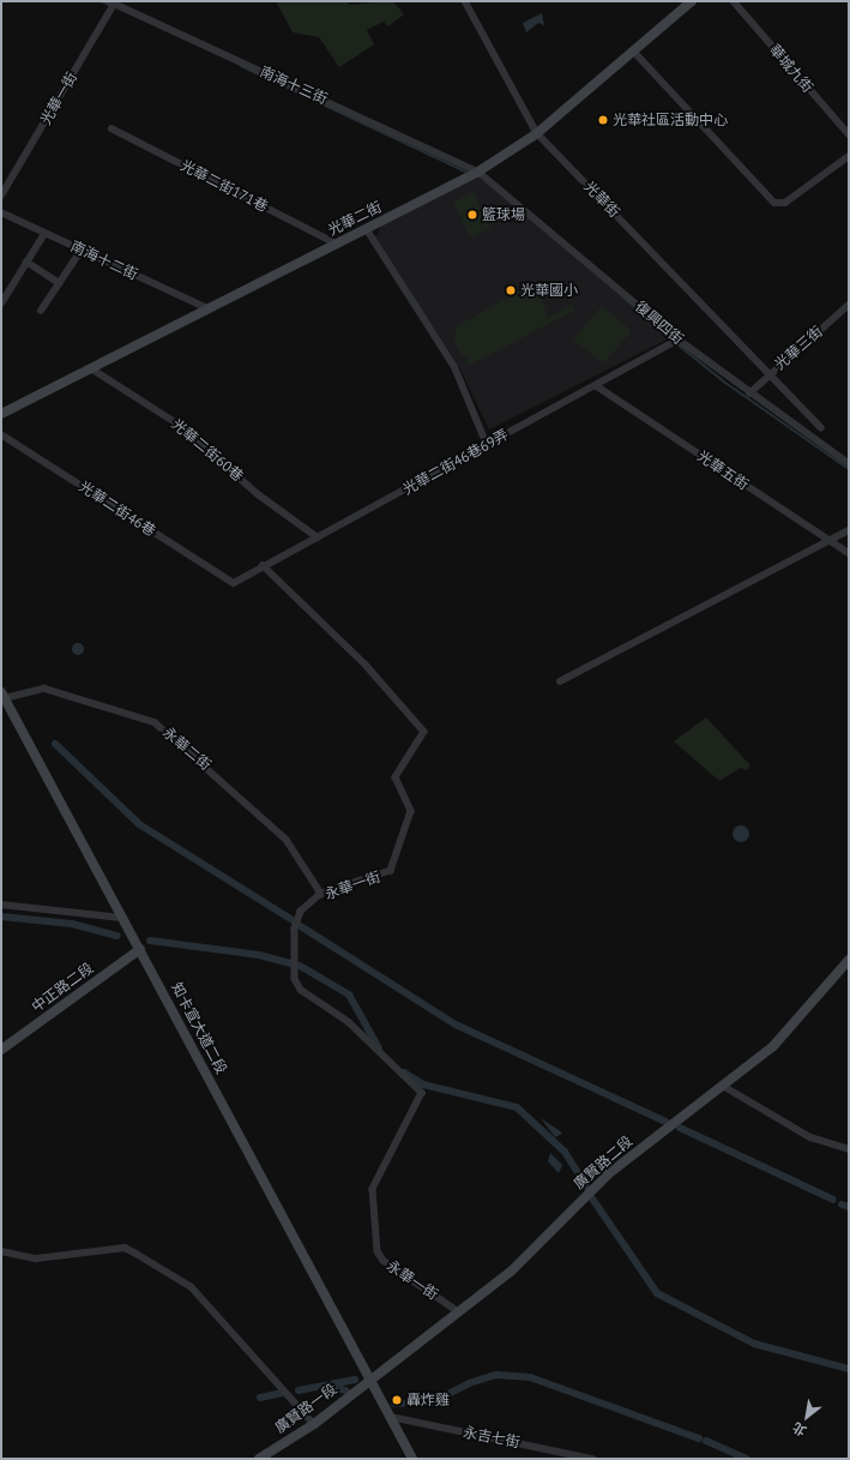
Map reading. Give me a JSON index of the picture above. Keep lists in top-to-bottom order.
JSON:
{
  "streets": {
    "street": [
      "華城九街",
      "南海十三街",
      "光華一街",
      "光華二街171巷",
      "光華街",
      "光華二街",
      "南海十二街",
      "復興四街",
      "光華三街",
      "光華二街60巷",
      "光華二街46巷69弄",
      "光華五街",
      "光華二街46巷",
      "永華二街",
      "永華一街",
      "中正路二段",
      "知卡宣大道二段",
      "廣賢路二段",
      "廣賢路一段",
      "永吉七街"
    ]
  },
  "crossings": [
    ["南海十三街", "光華一街"],
    ["南海十三街", "光華二街"],
    ["南海十三街", "復興四街"],
    ["光華二街171巷", "光華二街"],
    ["光華街", "光華二街"],
    ["光華街", "光華三街"],
    ["光華二街", "南海十二街"],
    ["光華二街", "復興四街"],
    ["光華二街", "光華二街60巷"],
    ["復興四街", "光華三街"],
    ["復興四街", "光華二街46巷69弄"],
    ["光華二街60巷", "光華二街46巷69弄"],
    ["光華二街46巷69弄", "光華五街"],
    ["光華二街46巷69弄", "光華二街46巷"],
    ["光華二街46巷69弄", "永華一街"],
    ["永華二街", "永華一街"],
    ["永華二街", "知卡宣大道二段"],
    ["永華一街", "廣賢路二段"],
    ["中正路二段", "知卡宣大道二段"],
    ["知卡宣大道二段", "廣賢路二段"],
    ["知卡宣大道二段", "廣賢路一段"],
    ["知卡宣大道二段", "永吉七街"],
    ["廣賢路二段", "廣賢路一段"]
  ],
  "places": [
    "光華社區活動中心",
    "籃球場",
    "光華國小",
    "轟炸雞"
  ],
  "north": "bottom left"
}
